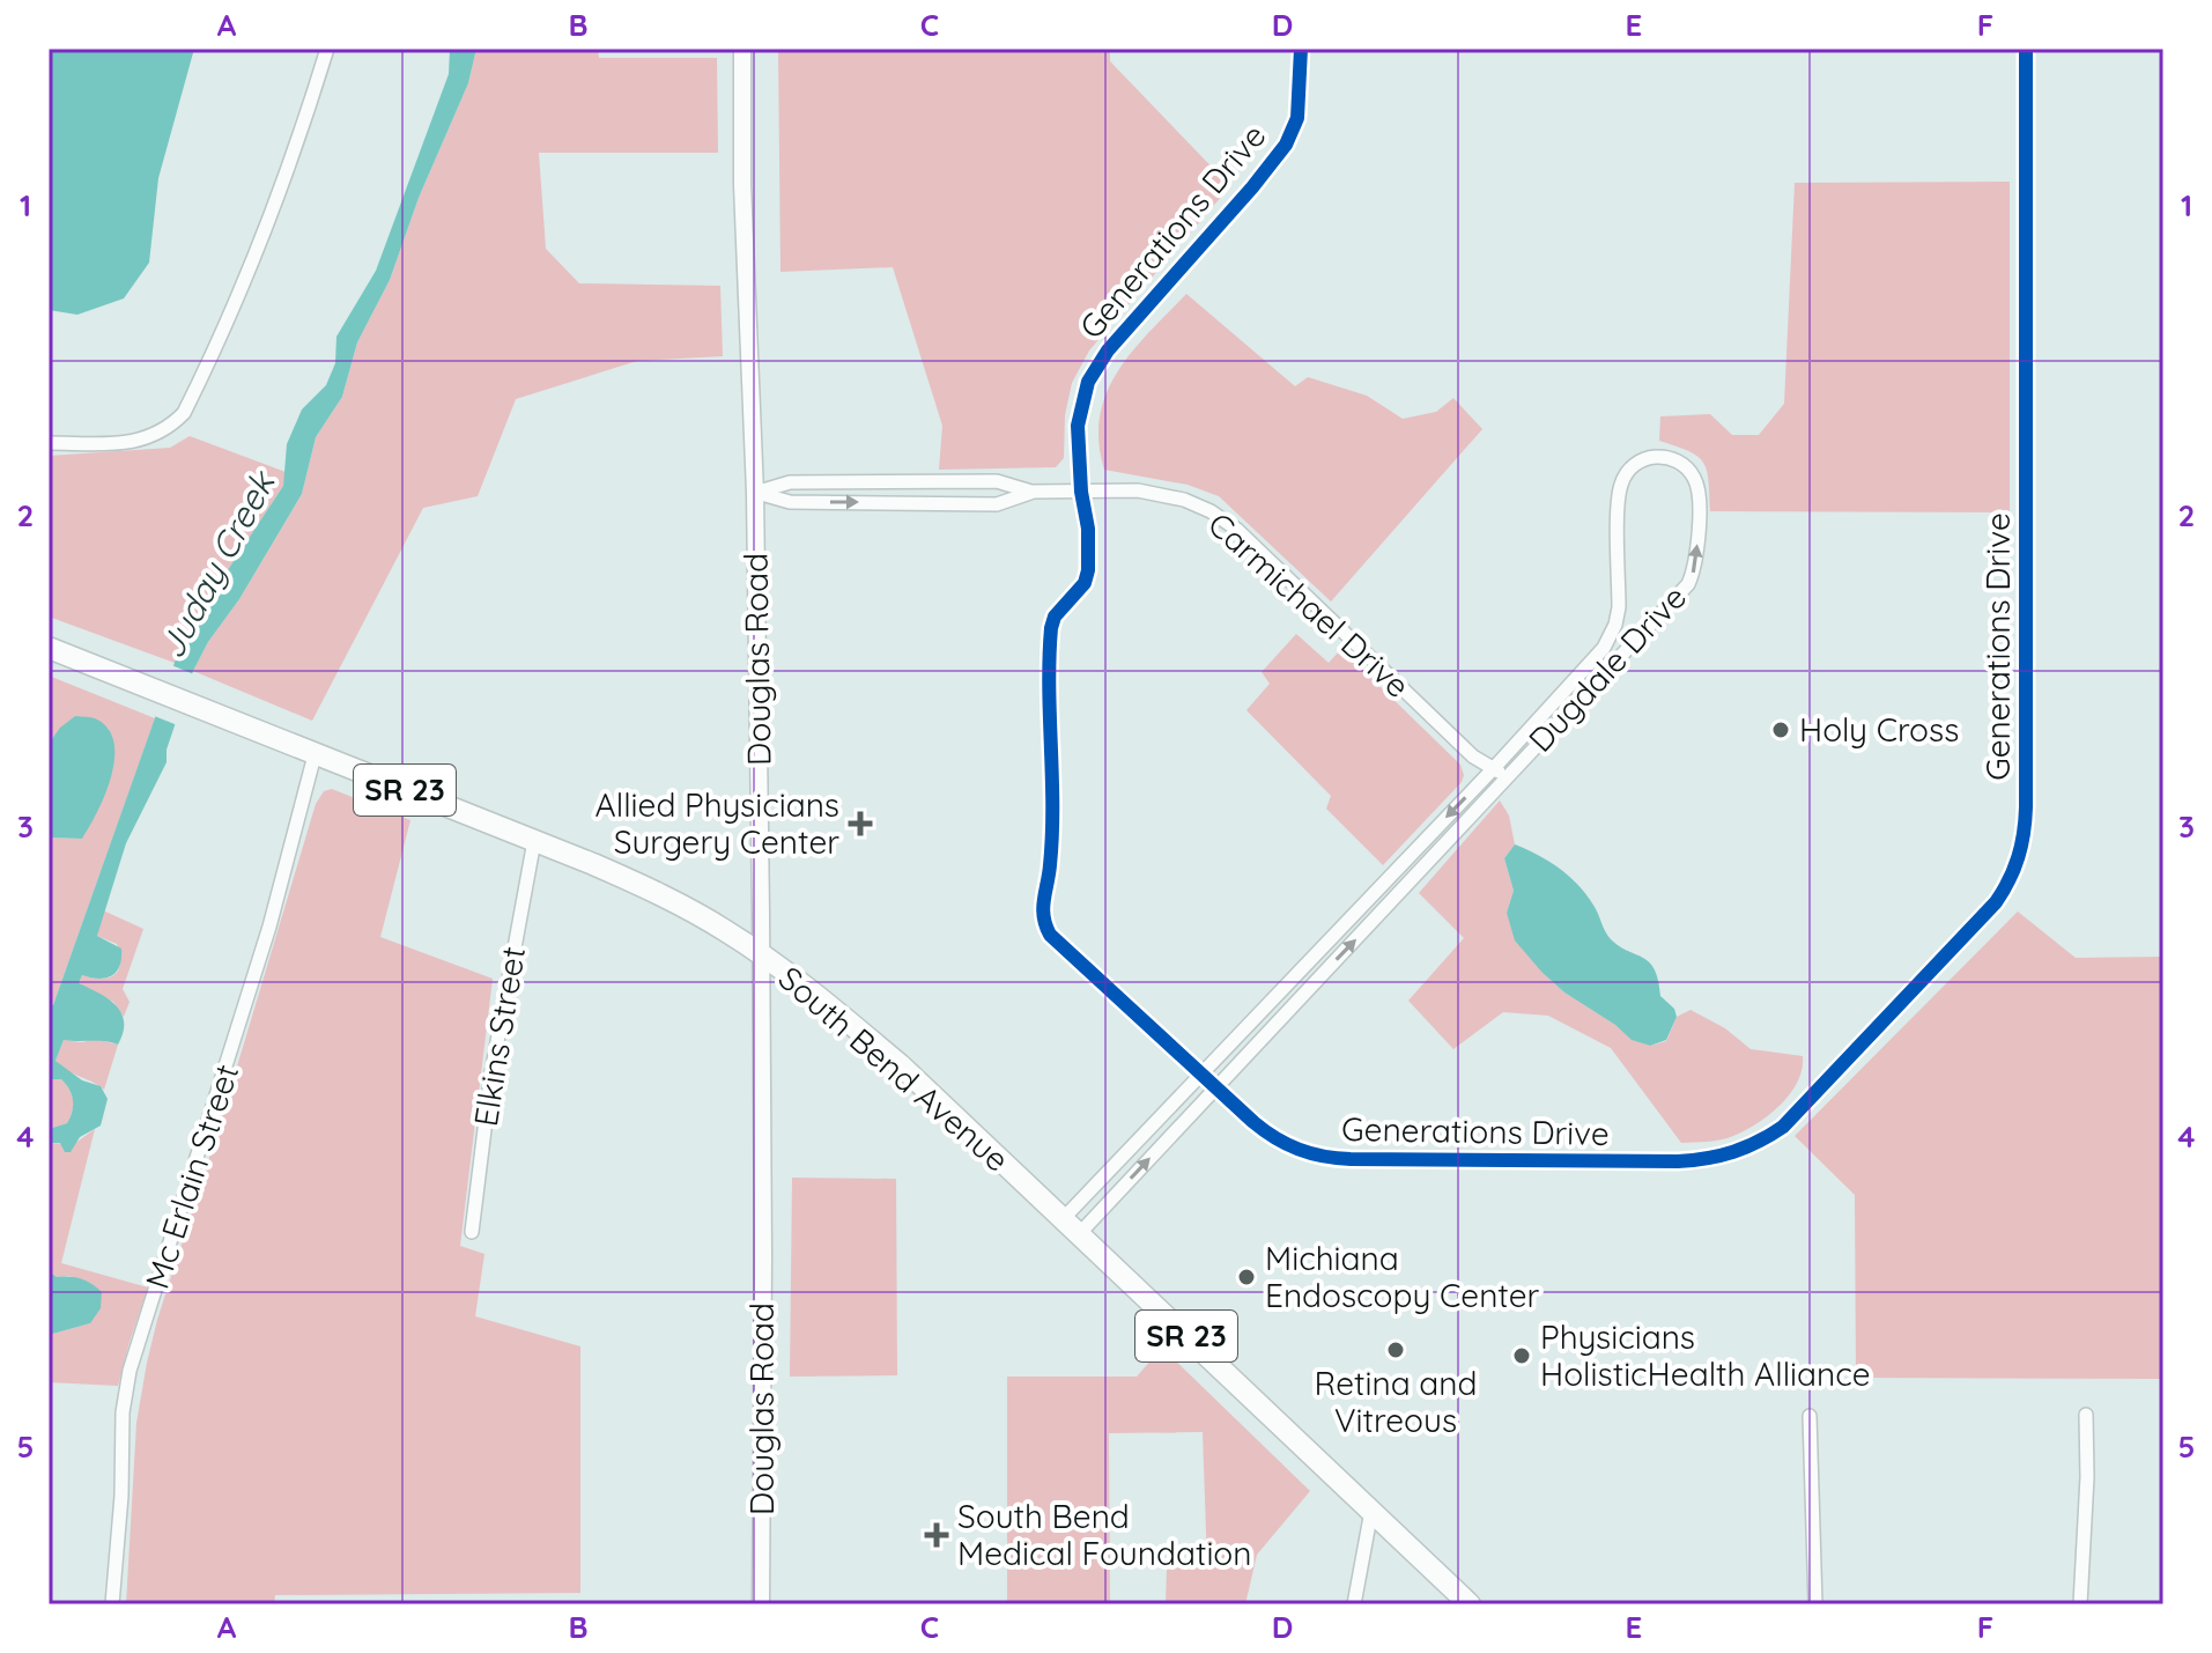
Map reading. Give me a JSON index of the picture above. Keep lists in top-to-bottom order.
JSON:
{
  "streets": {
    "main road": ["SR 23", "South Bend Avenue"],
    "street": [
      "Generations Drive",
      "Carmichael Drive",
      "Douglas Road",
      "Dugdale Drive",
      "Elkins Street",
      "Mc Erlain Street"
    ]
  },
  "crossings": [
    ["Generations Drive", "Carmichael Drive"],
    ["Generations Drive", "Dugdale Drive"],
    ["Carmichael Drive", "Douglas Road"],
    ["Carmichael Drive", "Dugdale Drive"],
    ["Douglas Road", "South Bend Avenue"],
    ["Dugdale Drive", "South Bend Avenue"],
    ["Elkins Street", "South Bend Avenue"],
    ["South Bend Avenue", "Mc Erlain Street"]
  ],
  "water": ["Juday Creek"],
  "places": {
    "other": [
      "Holy Cross",
      "Michiana Endoscopy Center",
      "Retina and Vitreous",
      "Physicians HolisticHealth Alliance"
    ],
    "health": ["Allied Physicians Surgery Center", "South Bend Medical Foundation"]
  },
  "grid": {
    "columns": [
      "A",
      "B",
      "C",
      "D",
      "E",
      "F"
    ],
    "rows": [
      "1",
      "2",
      "3",
      "4",
      "5"
    ]
  }
}
